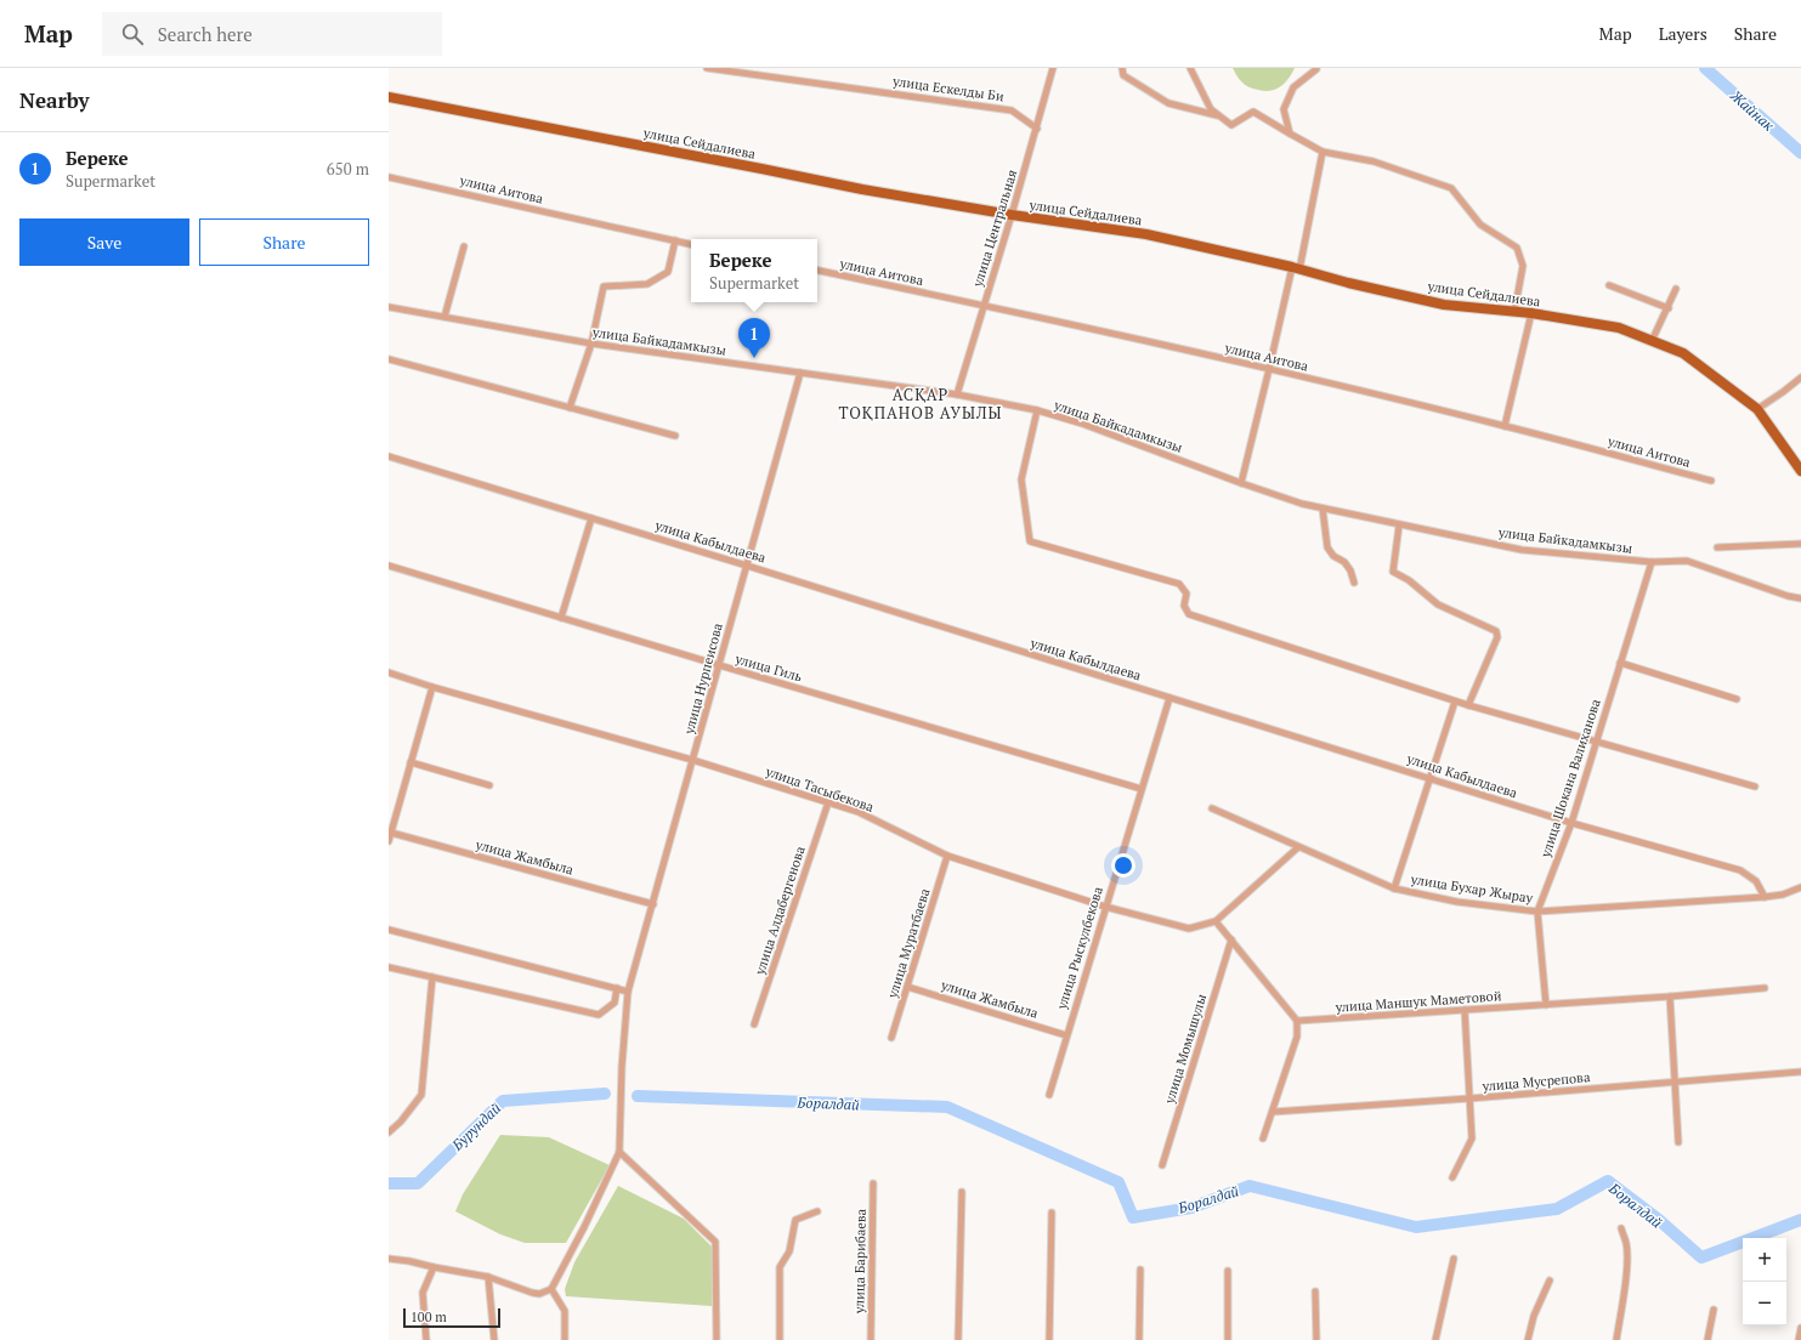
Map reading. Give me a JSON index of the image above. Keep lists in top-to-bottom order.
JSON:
{
  "streets": {
    "main road": ["улица Сейдалиева"],
    "street": [
      "улица Ескелды Би",
      "улица Аитова",
      "улица Центральная",
      "улица Байкадамкызы",
      "улица Кабылдаева",
      "улица Гиль",
      "улица Нурпеисова",
      "улица Шокана Валиханова",
      "улица Тасыбекова",
      "улица Жамбыла",
      "улица Бухар Жырау",
      "улица Алдабергенова",
      "улица Муратбаева",
      "улица Рыскулбекова",
      "улица Маншук Маметовой",
      "улица Момышулы",
      "улица Мусрепова",
      "улица Барибаева"
    ]
  },
  "crossings": [
    ["улица Ескелды Би", "улица Центральная"],
    ["улица Сейдалиева", "улица Центральная"],
    ["улица Аитова", "улица Центральная"],
    ["улица Центральная", "улица Байкадамкызы"],
    ["улица Байкадамкызы", "улица Нурпеисова"],
    ["улица Байкадамкызы", "улица Шокана Валиханова"],
    ["улица Кабылдаева", "улица Нурпеисова"],
    ["улица Кабылдаева", "улица Шокана Валиханова"],
    ["улица Кабылдаева", "улица Бухар Жырау"],
    ["улица Кабылдаева", "улица Рыскулбекова"],
    ["улица Гиль", "улица Нурпеисова"],
    ["улица Гиль", "улица Рыскулбекова"],
    ["улица Нурпеисова", "улица Тасыбекова"],
    ["улица Нурпеисова", "улица Жамбыла"],
    ["улица Шокана Валиханова", "улица Бухар Жырау"],
    ["улица Шокана Валиханова", "улица Маншук Маметовой"],
    ["улица Тасыбекова", "улица Бухар Жырау"],
    ["улица Тасыбекова", "улица Алдабергенова"],
    ["улица Тасыбекова", "улица Муратбаева"],
    ["улица Тасыбекова", "улица Рыскулбекова"],
    ["улица Жамбыла", "улица Муратбаева"],
    ["улица Жамбыла", "улица Рыскулбекова"]
  ],
  "districts": ["АСҚАР ТОҚПАНОВ АУЫЛЫ"],
  "water": ["Жайнак", "Боралдай", "Бурундай"],
  "scale_bar": "100 m",
  "page": {
    "header": "Map",
    "search": "Search here",
    "nav": ["Map", "Layers", "Share"],
    "heading": "Nearby",
    "list": [
      {
        "mark": "1",
        "name": "Береке",
        "note": "Supermarket",
        "value": "650 m"
      }
    ],
    "buttons": ["Save", "Share"],
    "popup": ["Береке", "Supermarket"],
    "pins": "1",
    "map_buttons": ["+", "−"],
    "scale": "100 m"
  }
}
